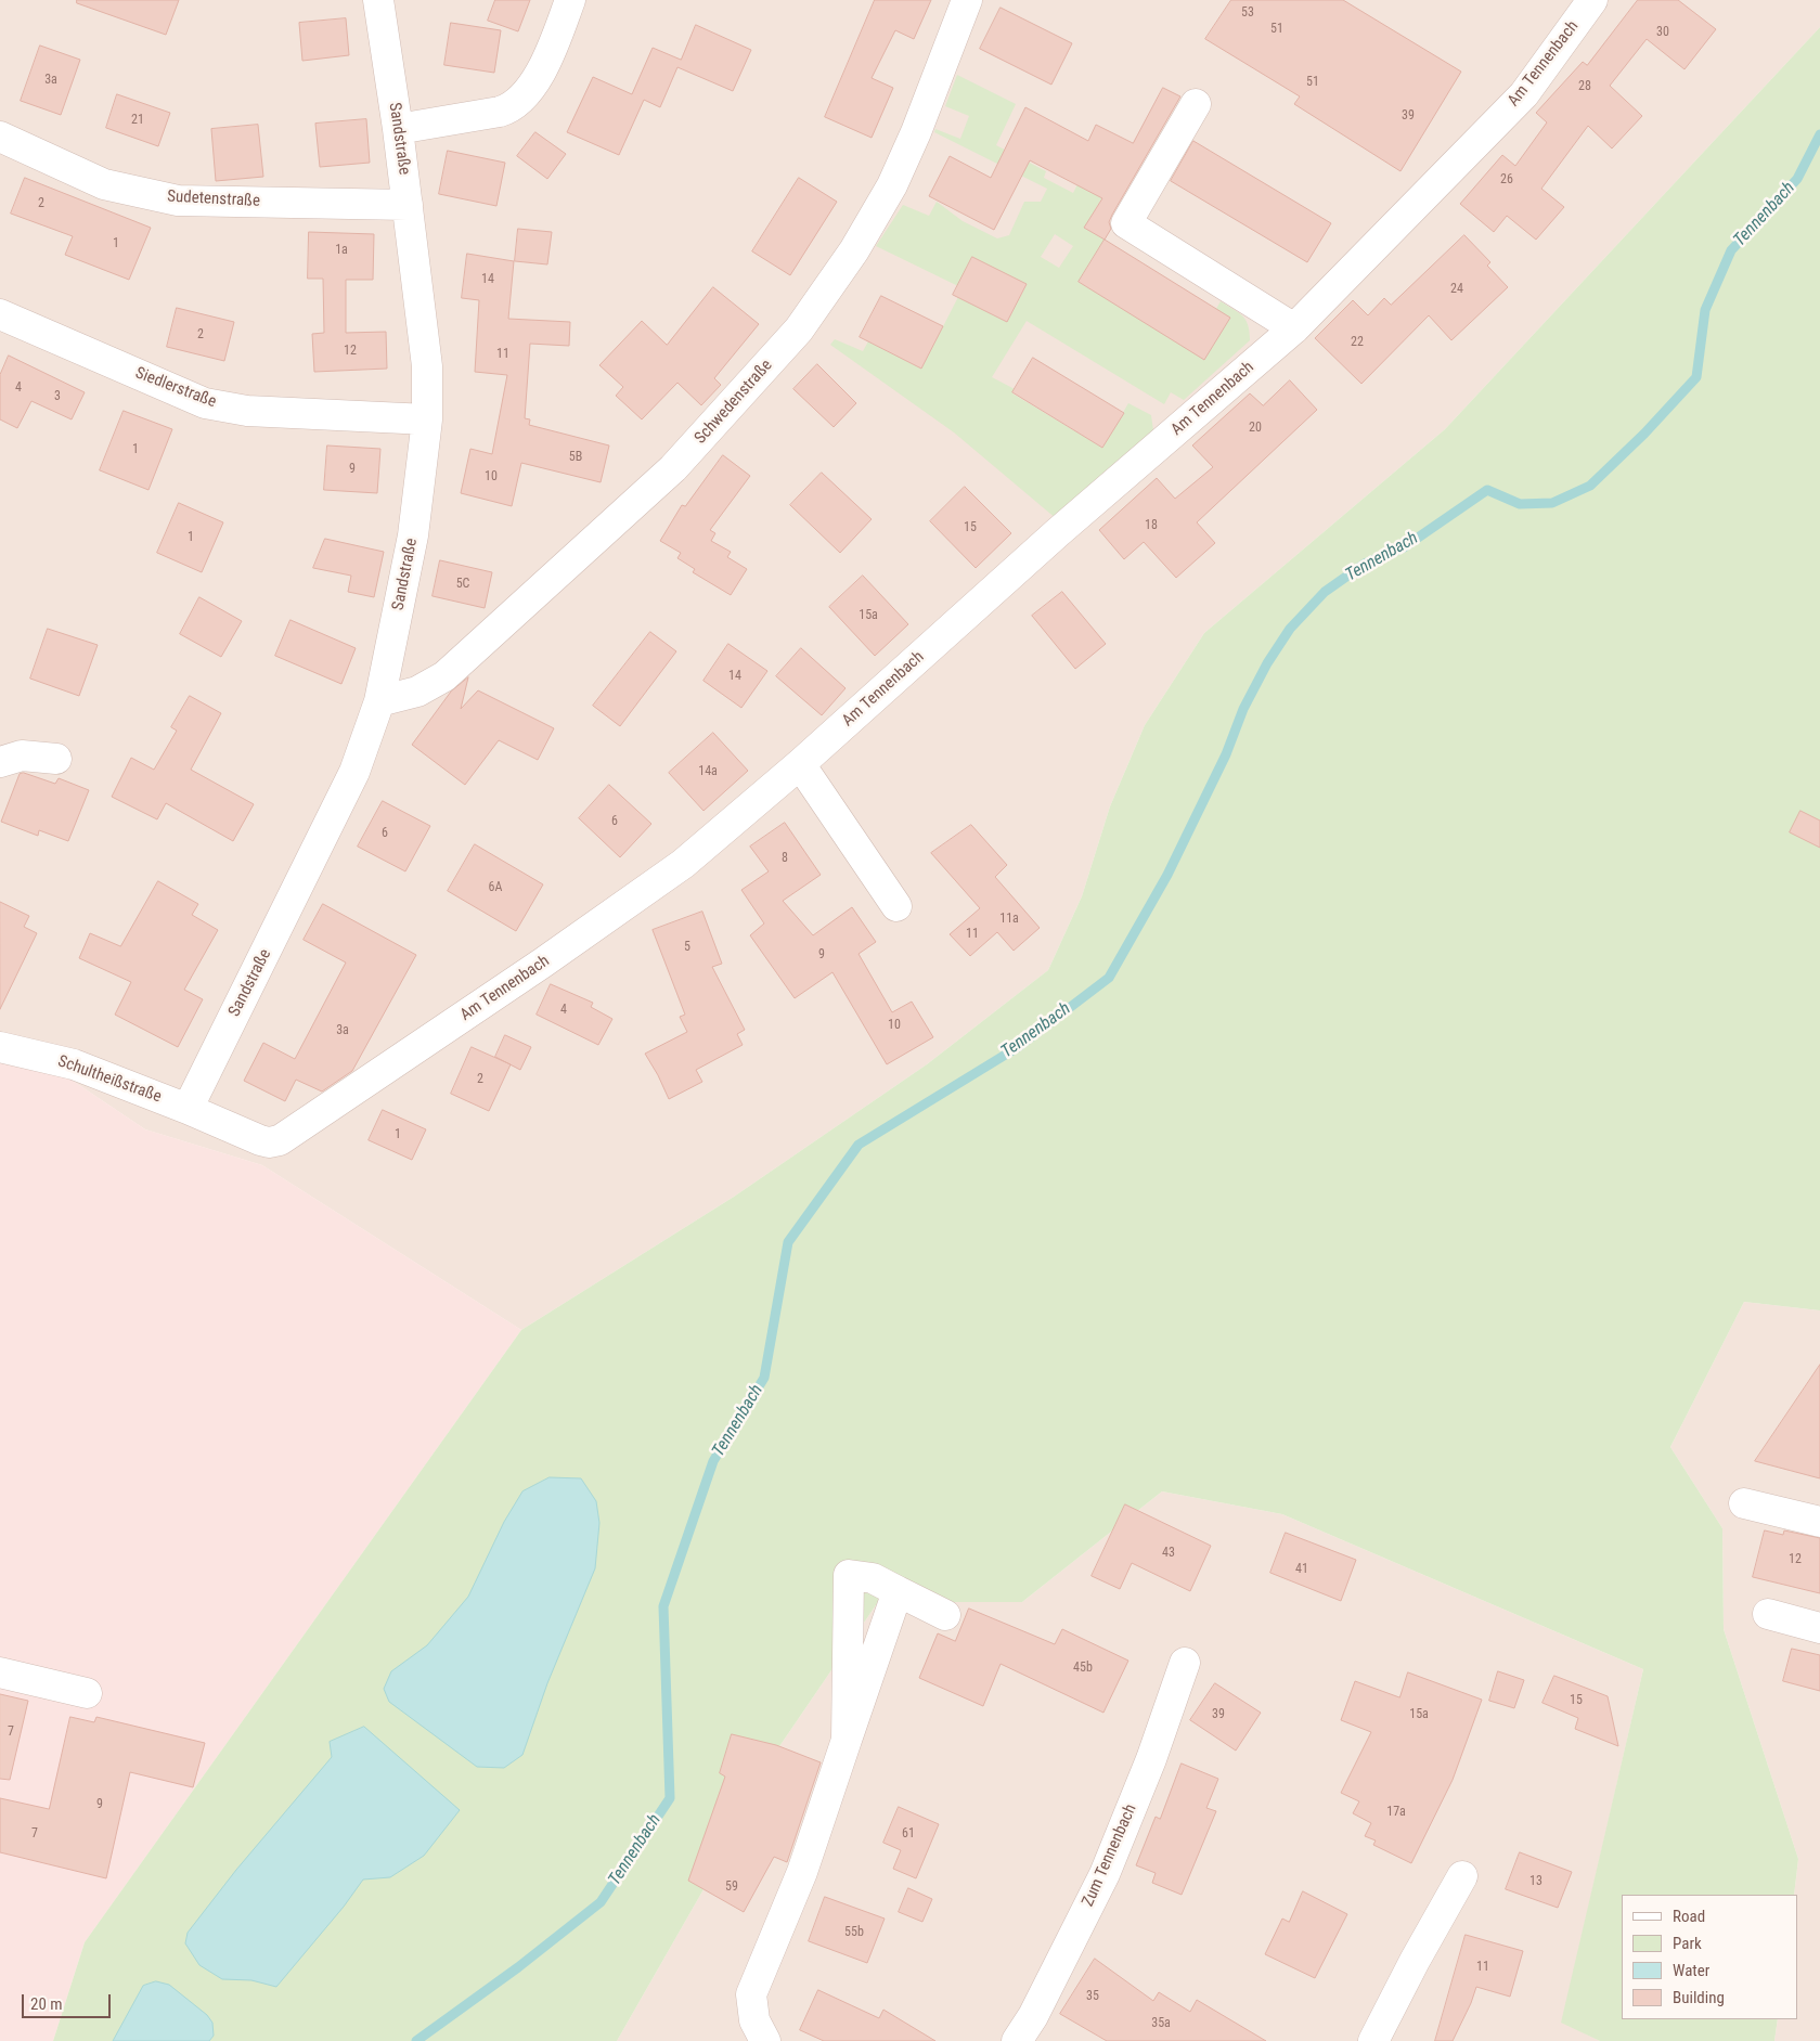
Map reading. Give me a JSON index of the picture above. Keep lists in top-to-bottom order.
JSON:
{
  "streets": {
    "street": [
      "Am Tennenbach",
      "Sandstraße",
      "Sudetenstraße",
      "Siedlerstraße",
      "Schwedenstraße",
      "Schultheißstraße",
      "Zum Tennenbach"
    ]
  },
  "crossings": [
    ["Am Tennenbach", "Sandstraße"],
    ["Am Tennenbach", "Schultheißstraße"],
    ["Sandstraße", "Sudetenstraße"],
    ["Sandstraße", "Siedlerstraße"],
    ["Sandstraße", "Schwedenstraße"],
    ["Sandstraße", "Schultheißstraße"]
  ],
  "water": ["Tennenbach"],
  "house_numbers": [
    "53",
    "51",
    "30",
    "3a",
    "51",
    "28",
    "39",
    "21",
    "26",
    "2",
    "1",
    "1a",
    "14",
    "24",
    "2",
    "22",
    "12",
    "11",
    "4",
    "3",
    "20",
    "1",
    "5B",
    "9",
    "10",
    "18",
    "15",
    "1",
    "5C",
    "15a",
    "14",
    "14a",
    "6",
    "6",
    "8",
    "6A",
    "11a",
    "11",
    "5",
    "9",
    "4",
    "10",
    "3a",
    "2",
    "1",
    "43",
    "12",
    "41",
    "45b",
    "15",
    "39",
    "15a",
    "7",
    "9",
    "17a",
    "7",
    "61",
    "13",
    "59",
    "55b",
    "11",
    "35",
    "35a"
  ],
  "legend": [
    "Road",
    "Park",
    "Water",
    "Building"
  ],
  "scale_bar": "20 m"
}
